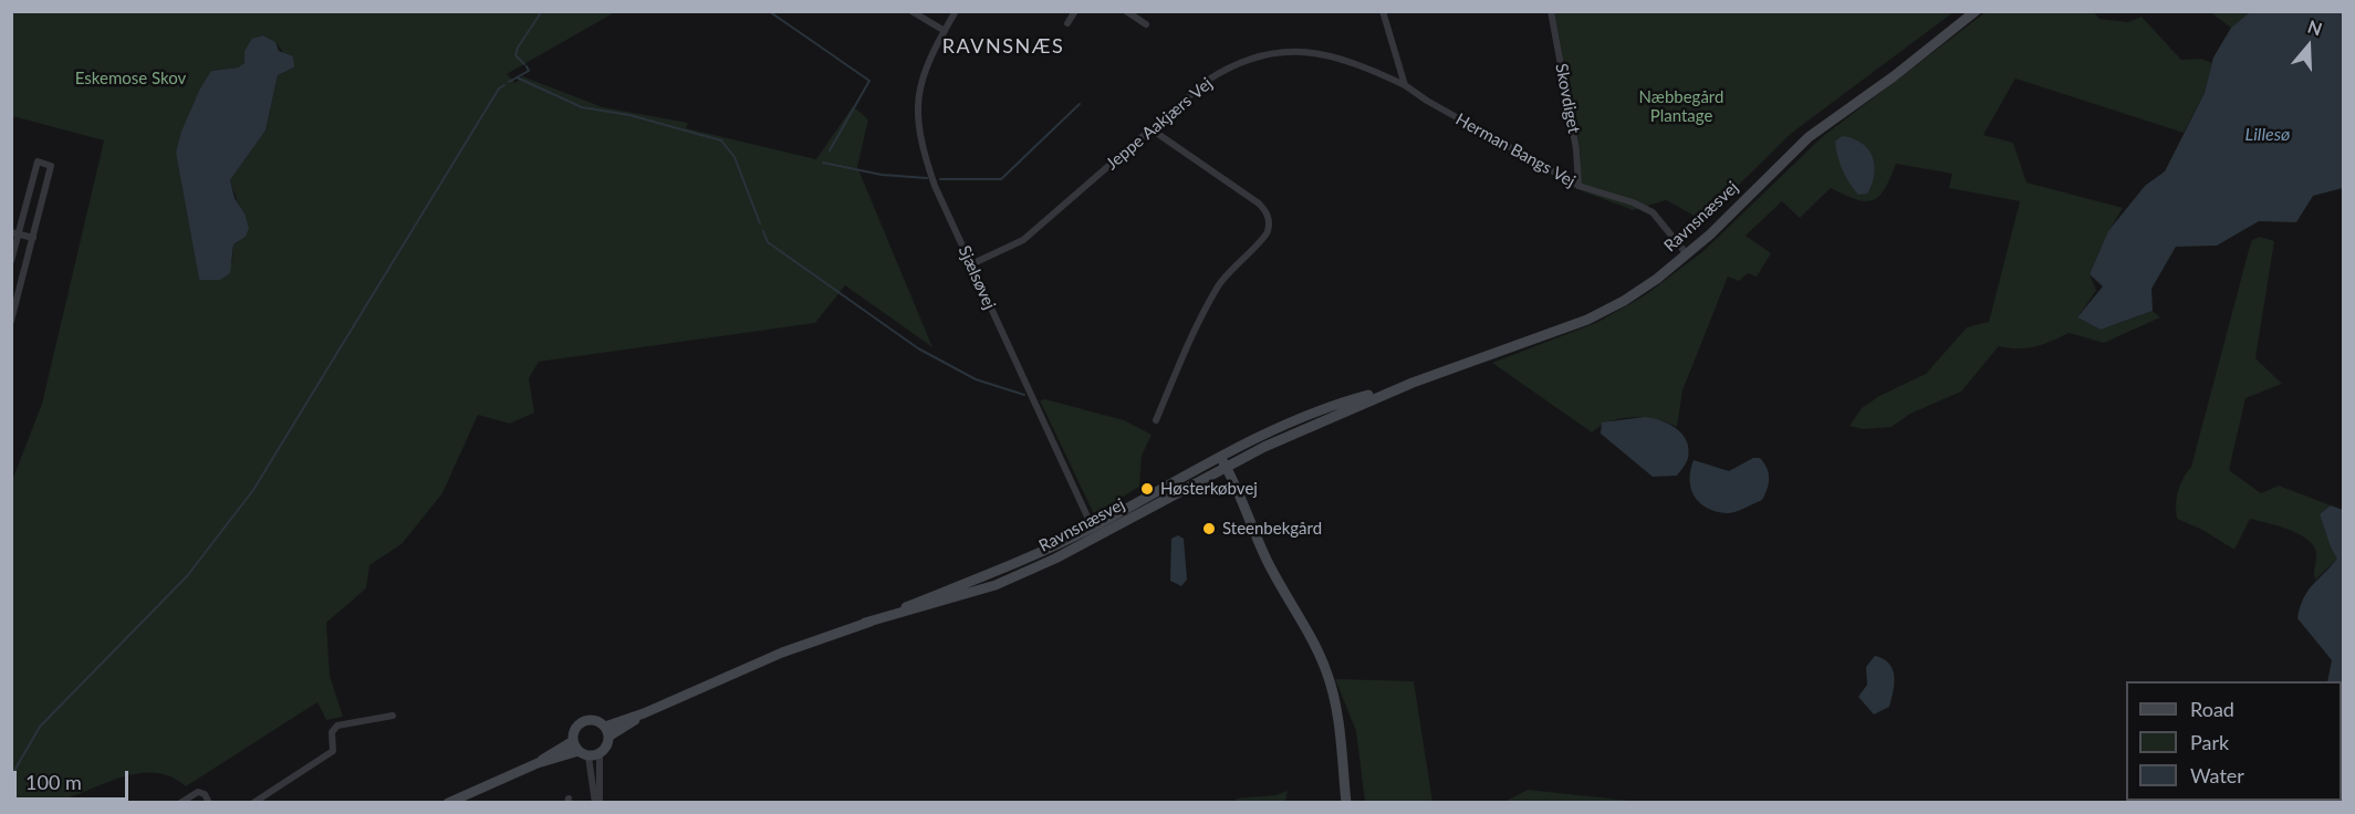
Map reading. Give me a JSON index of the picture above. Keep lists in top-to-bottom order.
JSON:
{
  "streets": {
    "main road": ["Ravnsnæsvej"],
    "street": [
      "Skovdiget",
      "Jeppe Aakjærs Vej",
      "Herman Bangs Vej",
      "Sjælsøvej"
    ]
  },
  "crossings": [
    ["Skovdiget", "Herman Bangs Vej"],
    ["Jeppe Aakjærs Vej", "Herman Bangs Vej"],
    ["Jeppe Aakjærs Vej", "Sjælsøvej"],
    ["Herman Bangs Vej", "Ravnsnæsvej"],
    ["Ravnsnæsvej", "Sjælsøvej"]
  ],
  "districts": ["RAVNSNÆS"],
  "water": ["Lillesø"],
  "parks": ["Eskemose Skov", "Næbbegård Plantage"],
  "places": ["Høsterkøbvej", "Steenbekgård"],
  "legend": ["Road", "Park", "Water"],
  "scale_bar": "100 m",
  "north": "top"
}
